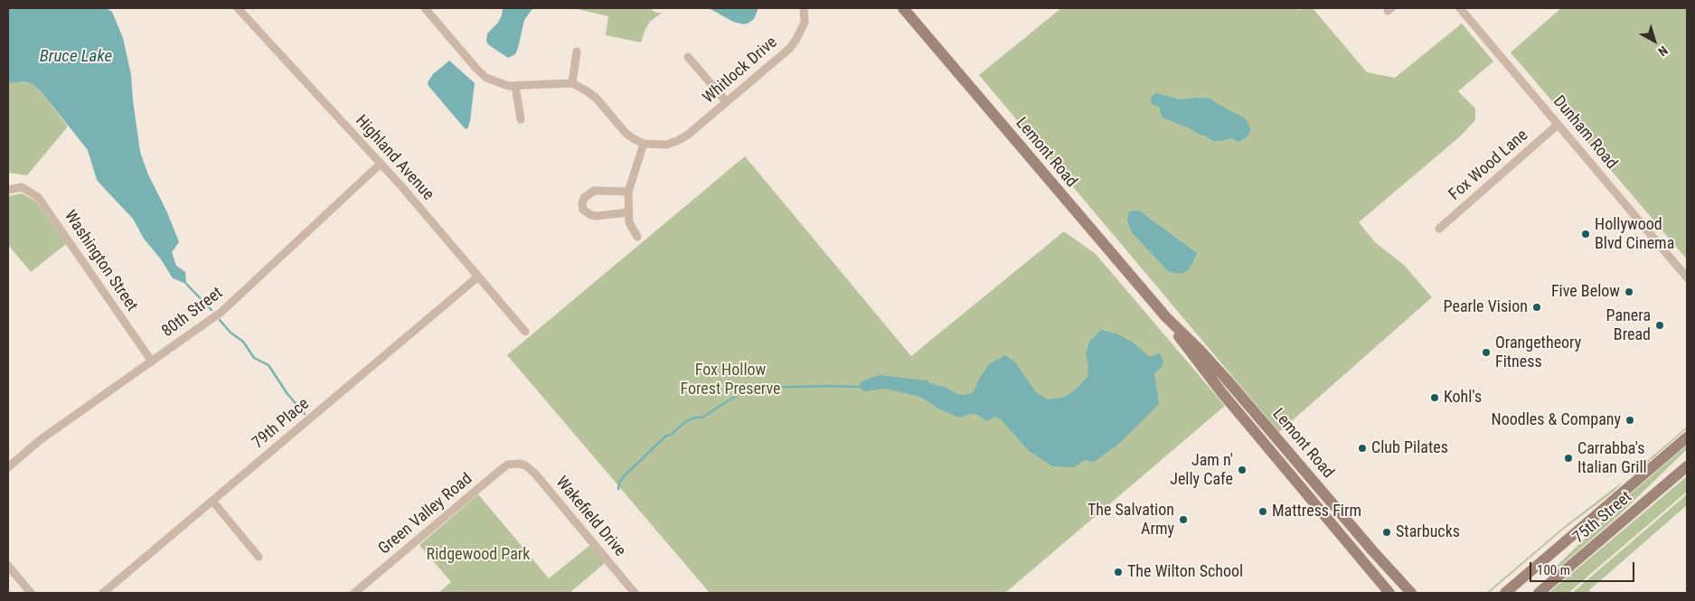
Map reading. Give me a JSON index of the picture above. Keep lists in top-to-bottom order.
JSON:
{
  "streets": {
    "main road": ["Lemont Road", "75th Street"],
    "street": [
      "Whitlock Drive",
      "Dunham Road",
      "Highland Avenue",
      "Fox Wood Lane",
      "Washington Street",
      "80th Street",
      "79th Place",
      "Green Valley Road",
      "Wakefield Drive"
    ]
  },
  "crossings": [
    ["Dunham Road", "Fox Wood Lane"],
    ["Highland Avenue", "80th Street"],
    ["Highland Avenue", "79th Place"],
    ["Washington Street", "80th Street"],
    ["Green Valley Road", "Wakefield Drive"]
  ],
  "water": ["Bruce Lake"],
  "parks": ["Fox Hollow Forest Preserve", "Ridgewood Park"],
  "places": [
    "Hollywood Blvd Cinema",
    "Five Below",
    "Pearle Vision",
    "Panera Bread",
    "Orangetheory Fitness",
    "Kohl's",
    "Noodles & Company",
    "Club Pilates",
    "Carrabba's Italian Grill",
    "Jam n' Jelly Cafe",
    "Mattress Firm",
    "The Salvation Army",
    "Starbucks",
    "The Wilton School"
  ],
  "scale_bar": "100 m",
  "north": "bottom right"
}
